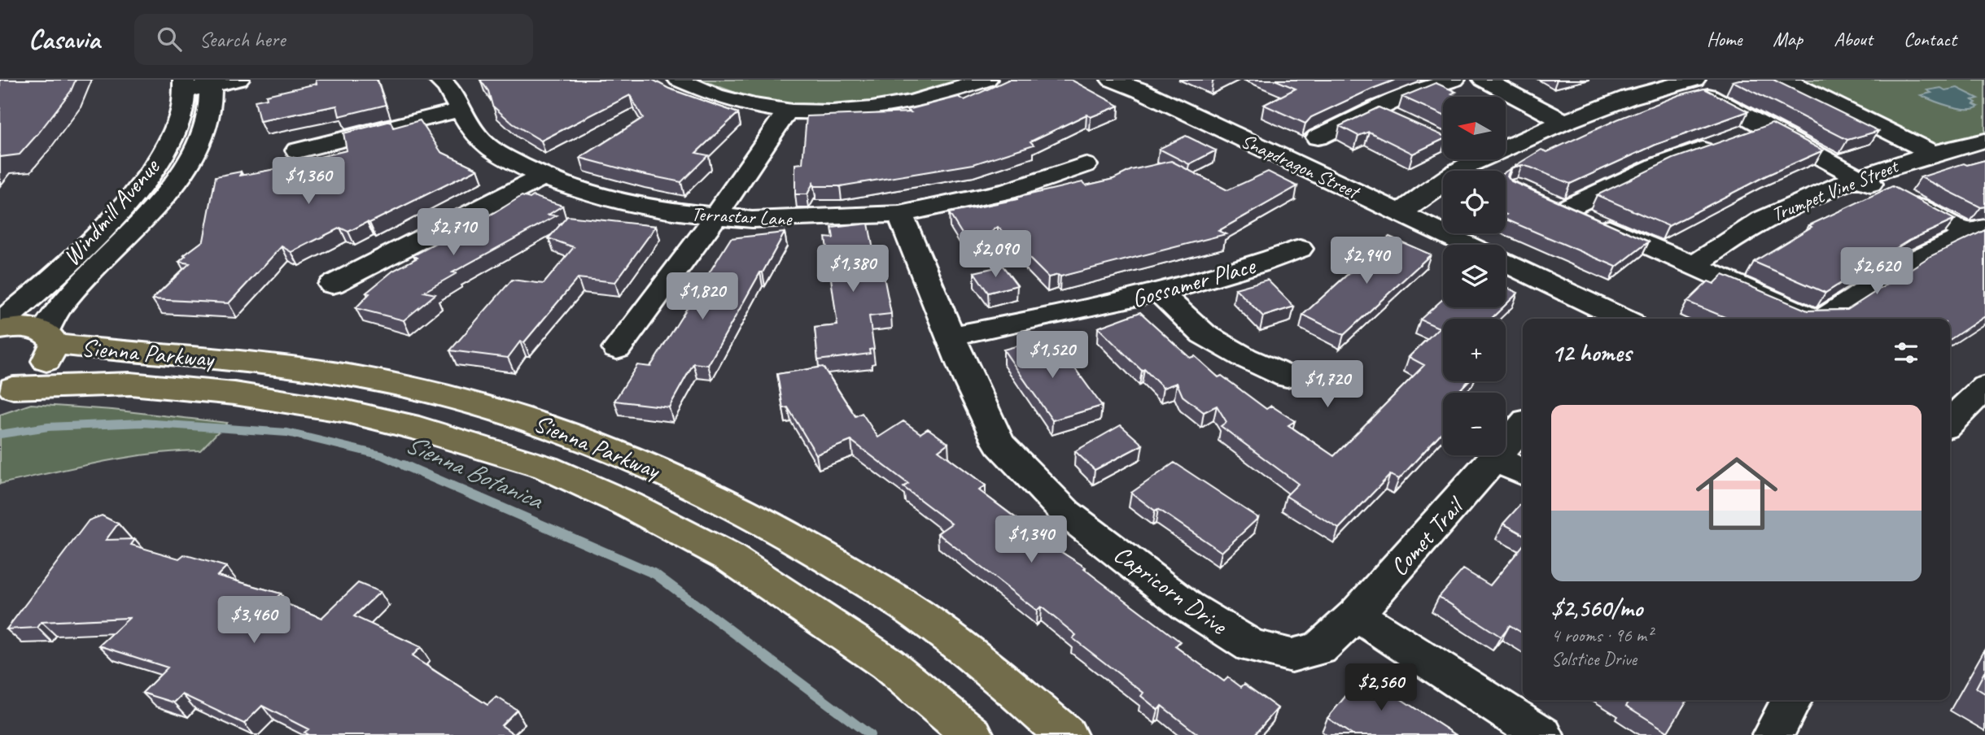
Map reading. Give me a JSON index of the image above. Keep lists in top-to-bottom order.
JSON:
{
  "streets": {
    "main road": ["Sienna Parkway"],
    "street": [
      "Snapdragon Street",
      "Trumpet Vine Street",
      "Windmill Avenue",
      "Terrastar Lane",
      "Gossamer Place",
      "Comet Trail",
      "Capricorn Drive"
    ]
  },
  "crossings": [
    ["Windmill Avenue", "Sienna Parkway"],
    ["Terrastar Lane", "Capricorn Drive"],
    ["Gossamer Place", "Capricorn Drive"],
    ["Comet Trail", "Capricorn Drive"]
  ],
  "water": ["Sienna Botanica"],
  "north": "left",
  "page": {
    "header": "Casavia",
    "search": "Search here",
    "nav": [
      "Home",
      "Map",
      "About",
      "Contact"
    ],
    "map_buttons": ["+", "−"],
    "price": [
      "$1,360",
      "$2,710",
      "$2,090",
      "$2,940",
      "$1,380",
      "$2,620",
      "$1,820",
      "$1,520",
      "$1,720",
      "$1,340",
      "$3,460",
      "$2,560"
    ],
    "heading": "12 homes",
    "list": [
      {
        "name": "$2,560/mo",
        "note": "4 rooms · 96 m² · Solstice Drive"
      }
    ]
  }
}
